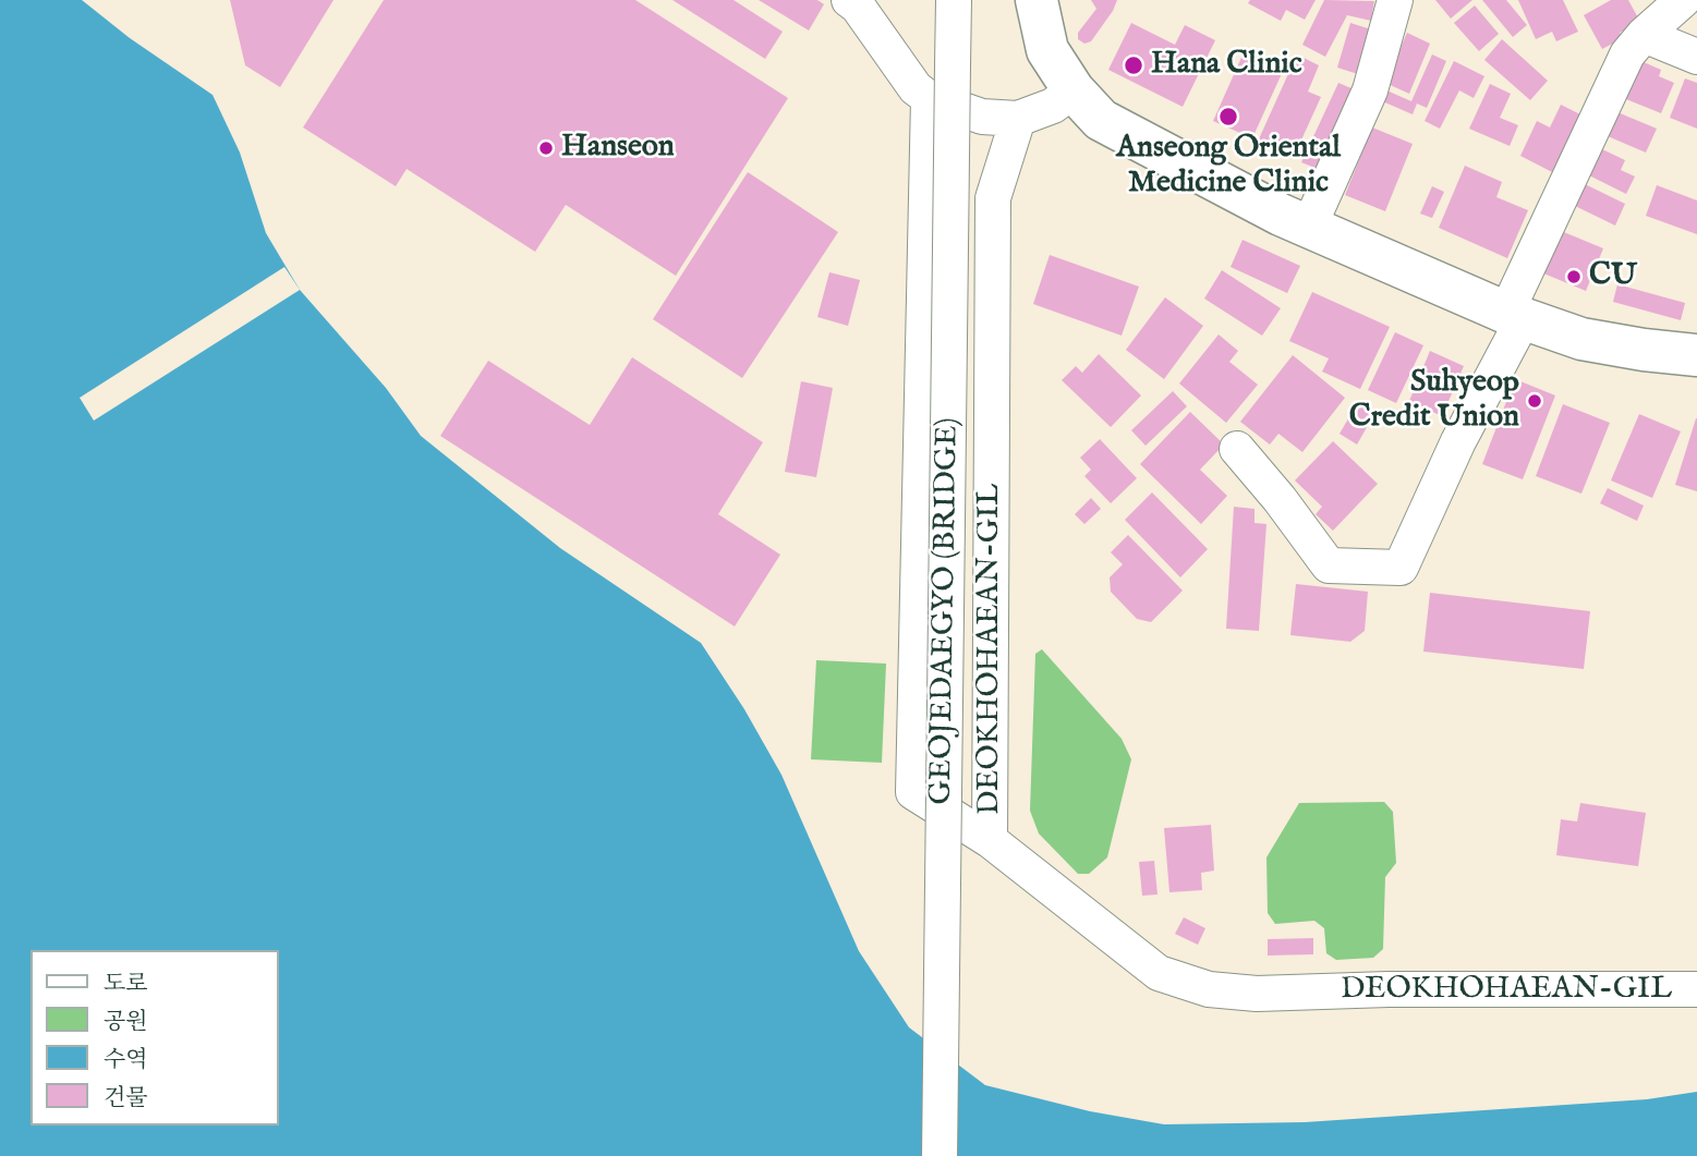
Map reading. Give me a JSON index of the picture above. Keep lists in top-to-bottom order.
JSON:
{
  "streets": {
    "street": ["GEOJEDAEGYO (BRIDGE)", "DEOKHOHAEAN-GIL"]
  },
  "places": [
    "Hana Clinic",
    "Anseong Oriental Medicine Clinic",
    "Hanseon",
    "CU",
    "Suhyeop Credit Union"
  ],
  "legend": [
    "도로",
    "공원",
    "수역",
    "건물"
  ]
}
